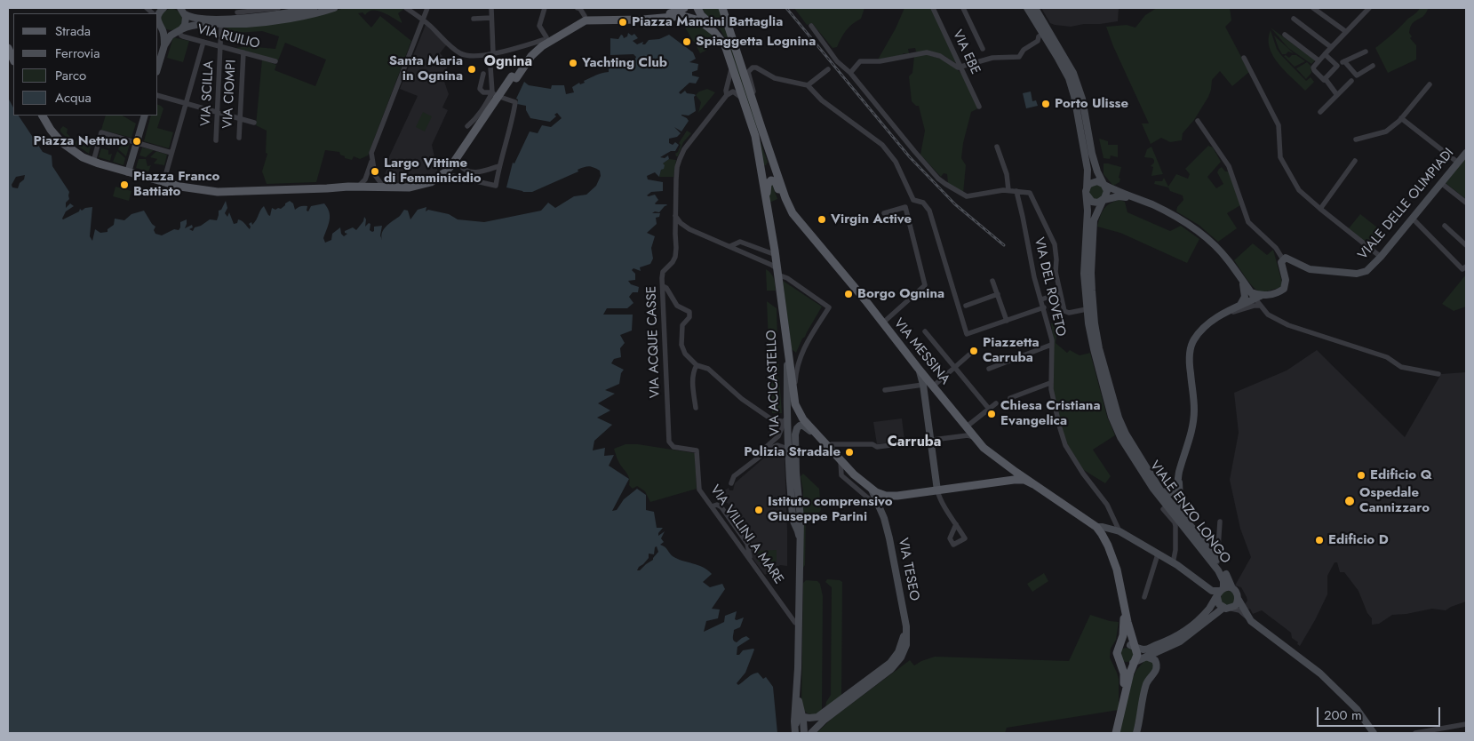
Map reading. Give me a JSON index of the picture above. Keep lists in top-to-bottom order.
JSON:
{
  "streets": {
    "main road": [
      "VIALE DELLE OLIMPIADI",
      "VIA MESSINA",
      "VIA ACICASTELLO",
      "VIALE ENZO LONGO",
      "VIA TESEO"
    ],
    "street": [
      "VIA RUILIO",
      "VIA EBE",
      "VIA SCILLA",
      "VIA CIOMPI",
      "VIA DEL ROVETO",
      "VIA ACQUE CASSE",
      "VIA VILLINI A MARE"
    ]
  },
  "crossings": [
    ["VIA RUILIO", "VIA SCILLA"],
    ["VIA RUILIO", "VIA CIOMPI"],
    ["VIA DEL ROVETO", "VIA MESSINA"],
    ["VIA ACQUE CASSE", "VIA VILLINI A MARE"],
    ["VIA MESSINA", "VIA ACICASTELLO"],
    ["VIA MESSINA", "VIALE ENZO LONGO"],
    ["VIA ACICASTELLO", "VIA VILLINI A MARE"]
  ],
  "districts": ["Ognina", "Carruba"],
  "places": [
    "Piazza Mancini Battaglia",
    "Spiaggetta Lognina",
    "Yachting Club",
    "Santa Maria in Ognina",
    "Porto Ulisse",
    "Piazza Nettuno",
    "Largo Vittime di Femminicidio",
    "Piazza Franco Battiato",
    "Virgin Active",
    "Borgo Ognina",
    "Piazzetta Carruba",
    "Chiesa Cristiana Evangelica",
    "Polizia Stradale",
    "Edificio Q",
    "Ospedale Cannizzaro",
    "Istituto comprensivo Giuseppe Parini",
    "Edificio D"
  ],
  "legend": [
    "Strada",
    "Ferrovia",
    "Parco",
    "Acqua"
  ],
  "scale_bar": "200 m"
}
